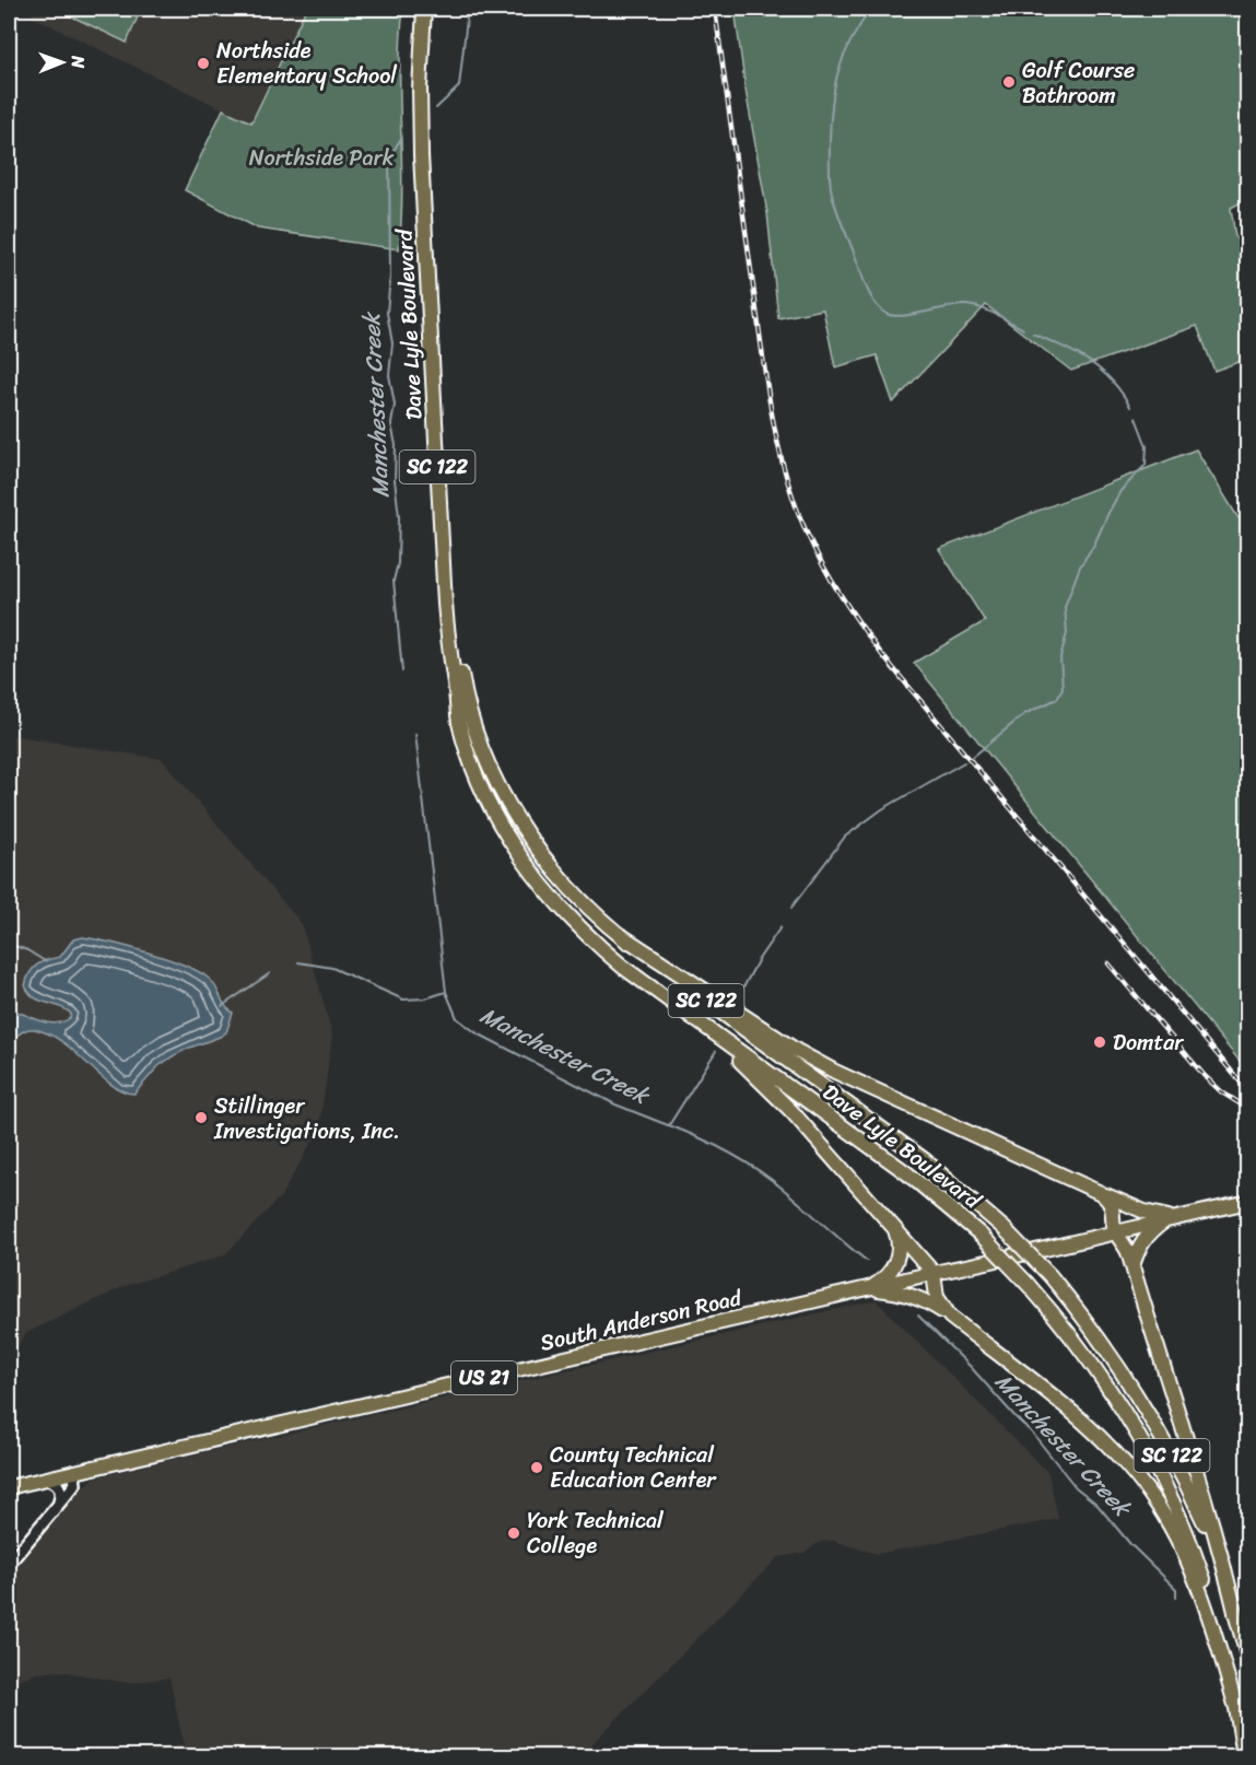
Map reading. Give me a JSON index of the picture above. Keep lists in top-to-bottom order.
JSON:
{
  "streets": {
    "main road": [
      "Dave Lyle Boulevard",
      "SC 122",
      "South Anderson Road",
      "US 21"
    ]
  },
  "crossings": [
    ["South Anderson Road", "US 21"]
  ],
  "water": ["Manchester Creek"],
  "parks": ["Northside Park"],
  "places": [
    "Northside Elementary School",
    "Golf Course Bathroom",
    "Domtar",
    "Stillinger Investigations, Inc.",
    "County Technical Education Center",
    "York Technical College"
  ],
  "north": "right"
}
